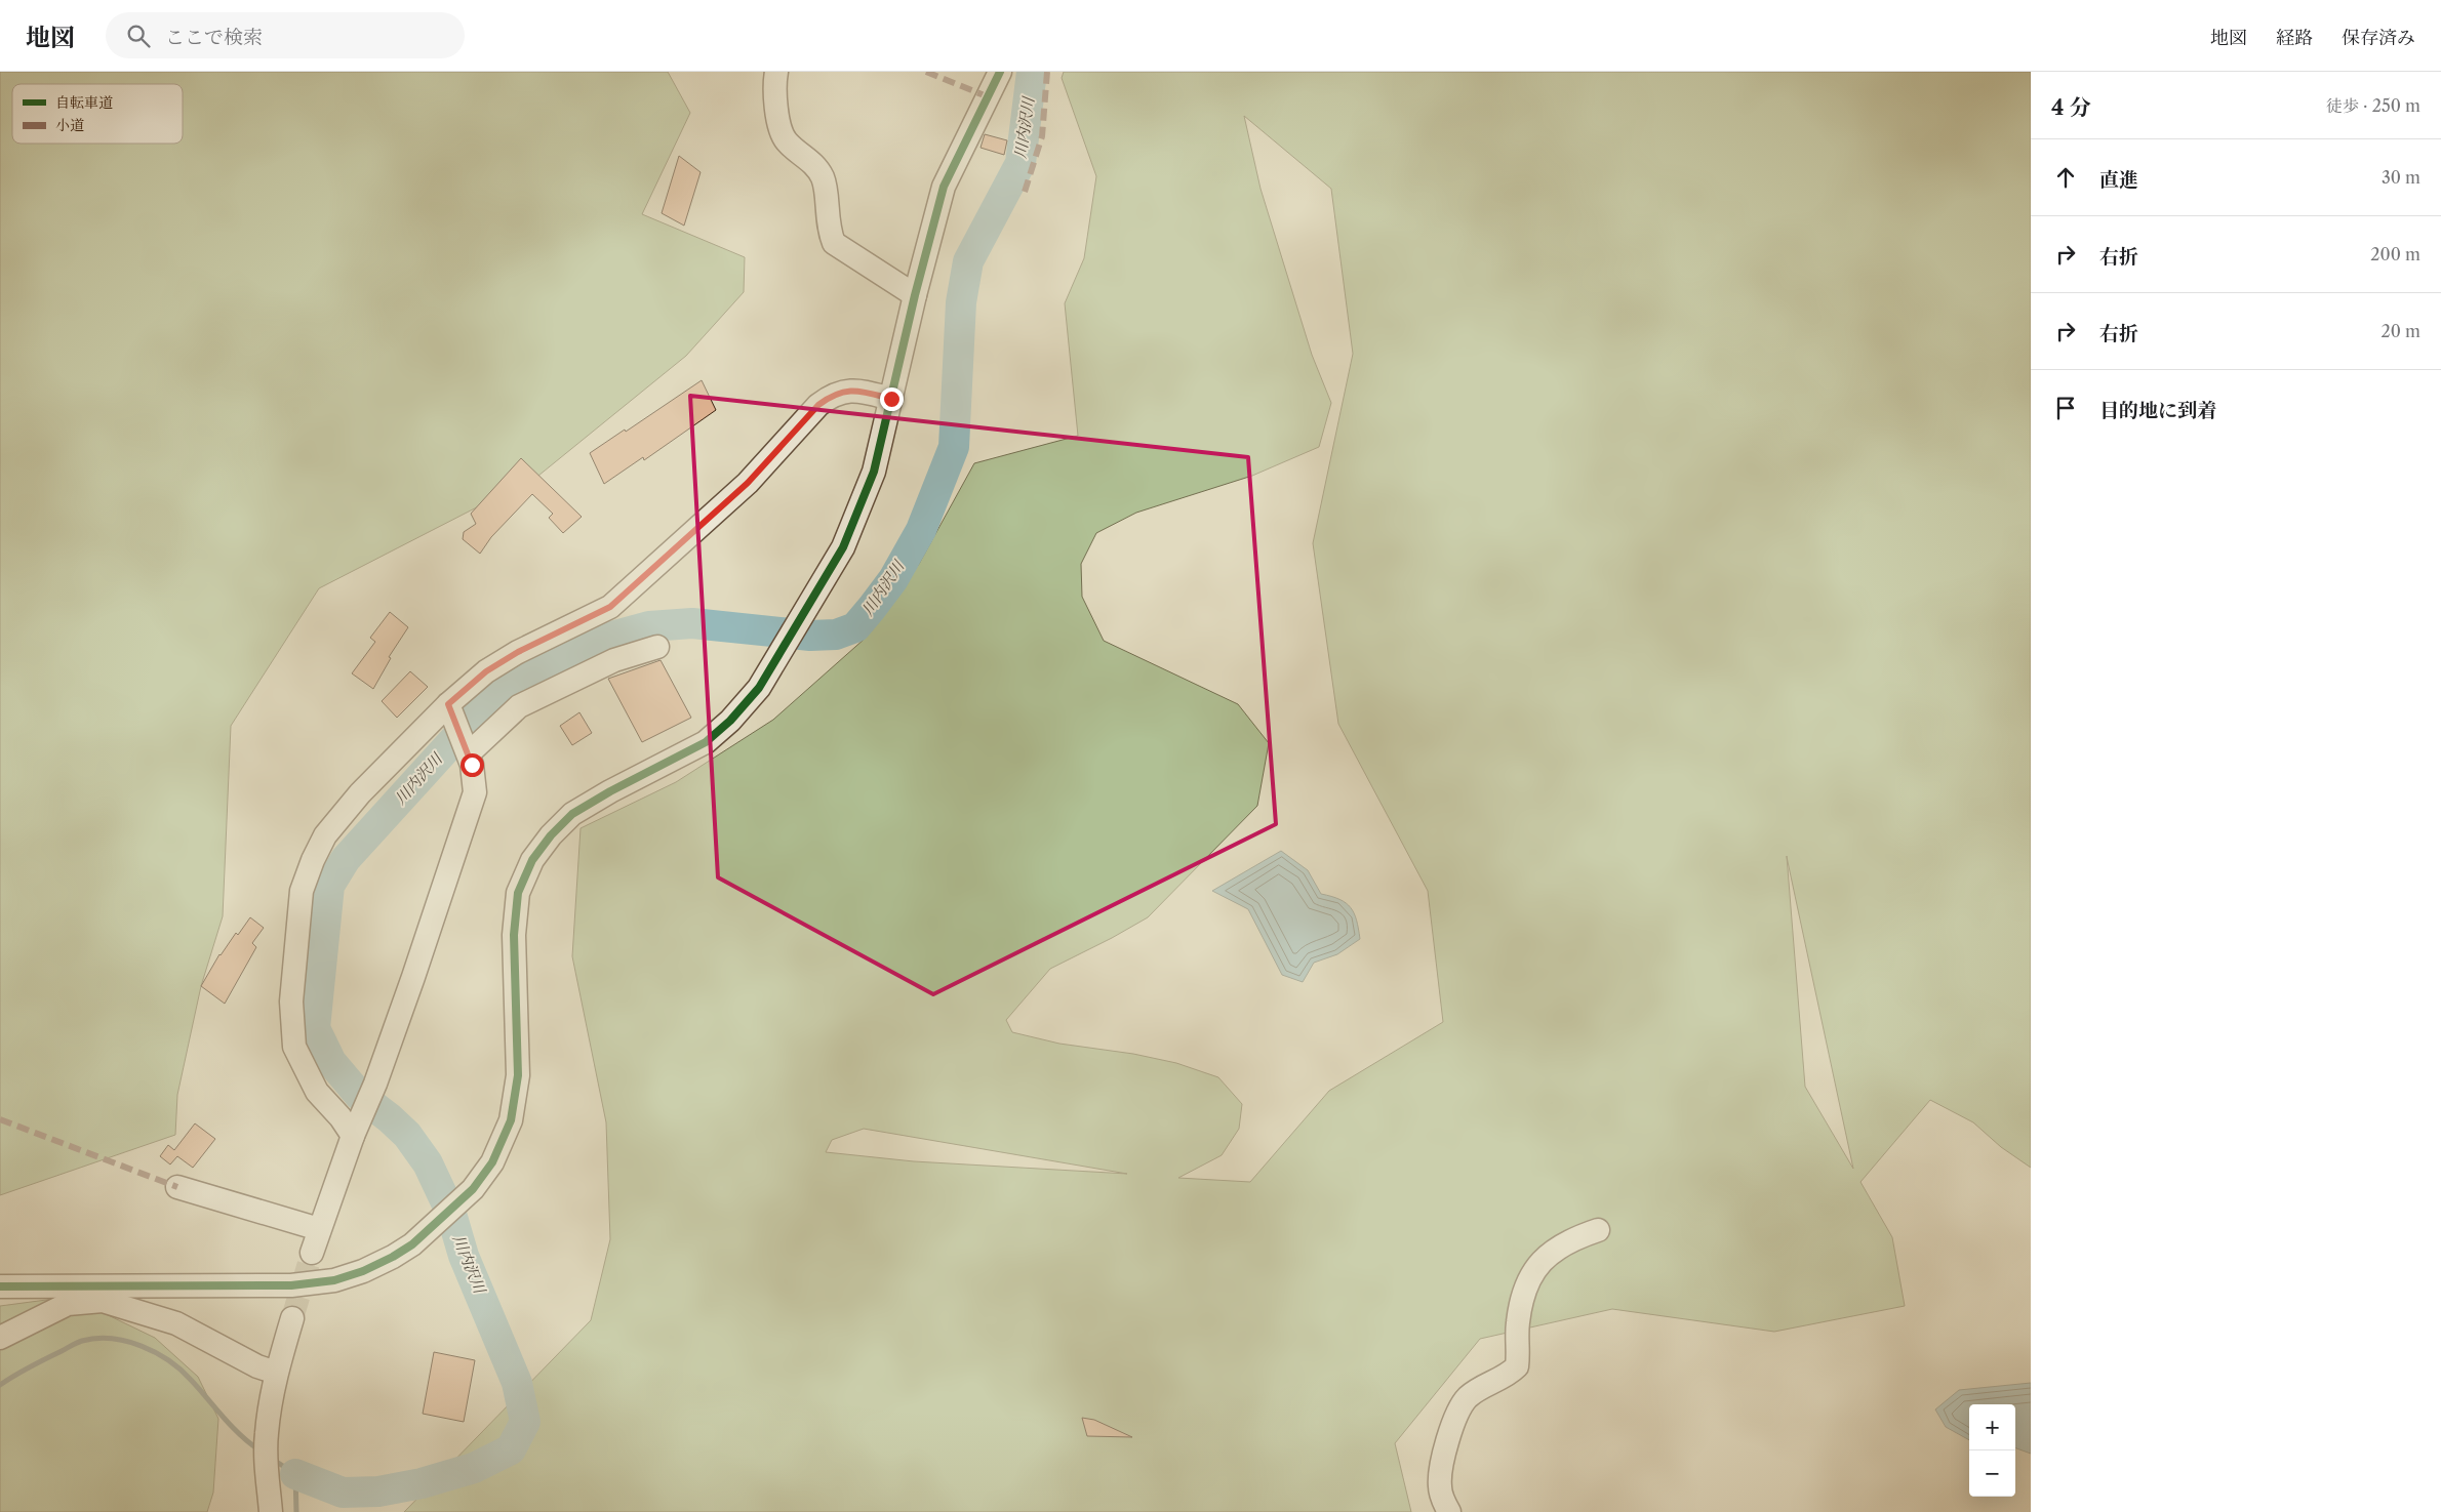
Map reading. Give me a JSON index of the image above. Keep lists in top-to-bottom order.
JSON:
{
  "water": ["川内沢川"],
  "legend": ["自転車道", "小道"],
  "page": {
    "header": "地図",
    "search": "ここで検索",
    "nav": ["地図", "経路", "保存済み"],
    "heading": ["4 分", "徒歩 · 250 m"],
    "list": [
      ["直進", "30 m"],
      ["右折", "200 m"],
      ["右折", "20 m"],
      "目的地に到着"
    ],
    "map_buttons": ["+", "−"]
  }
}
